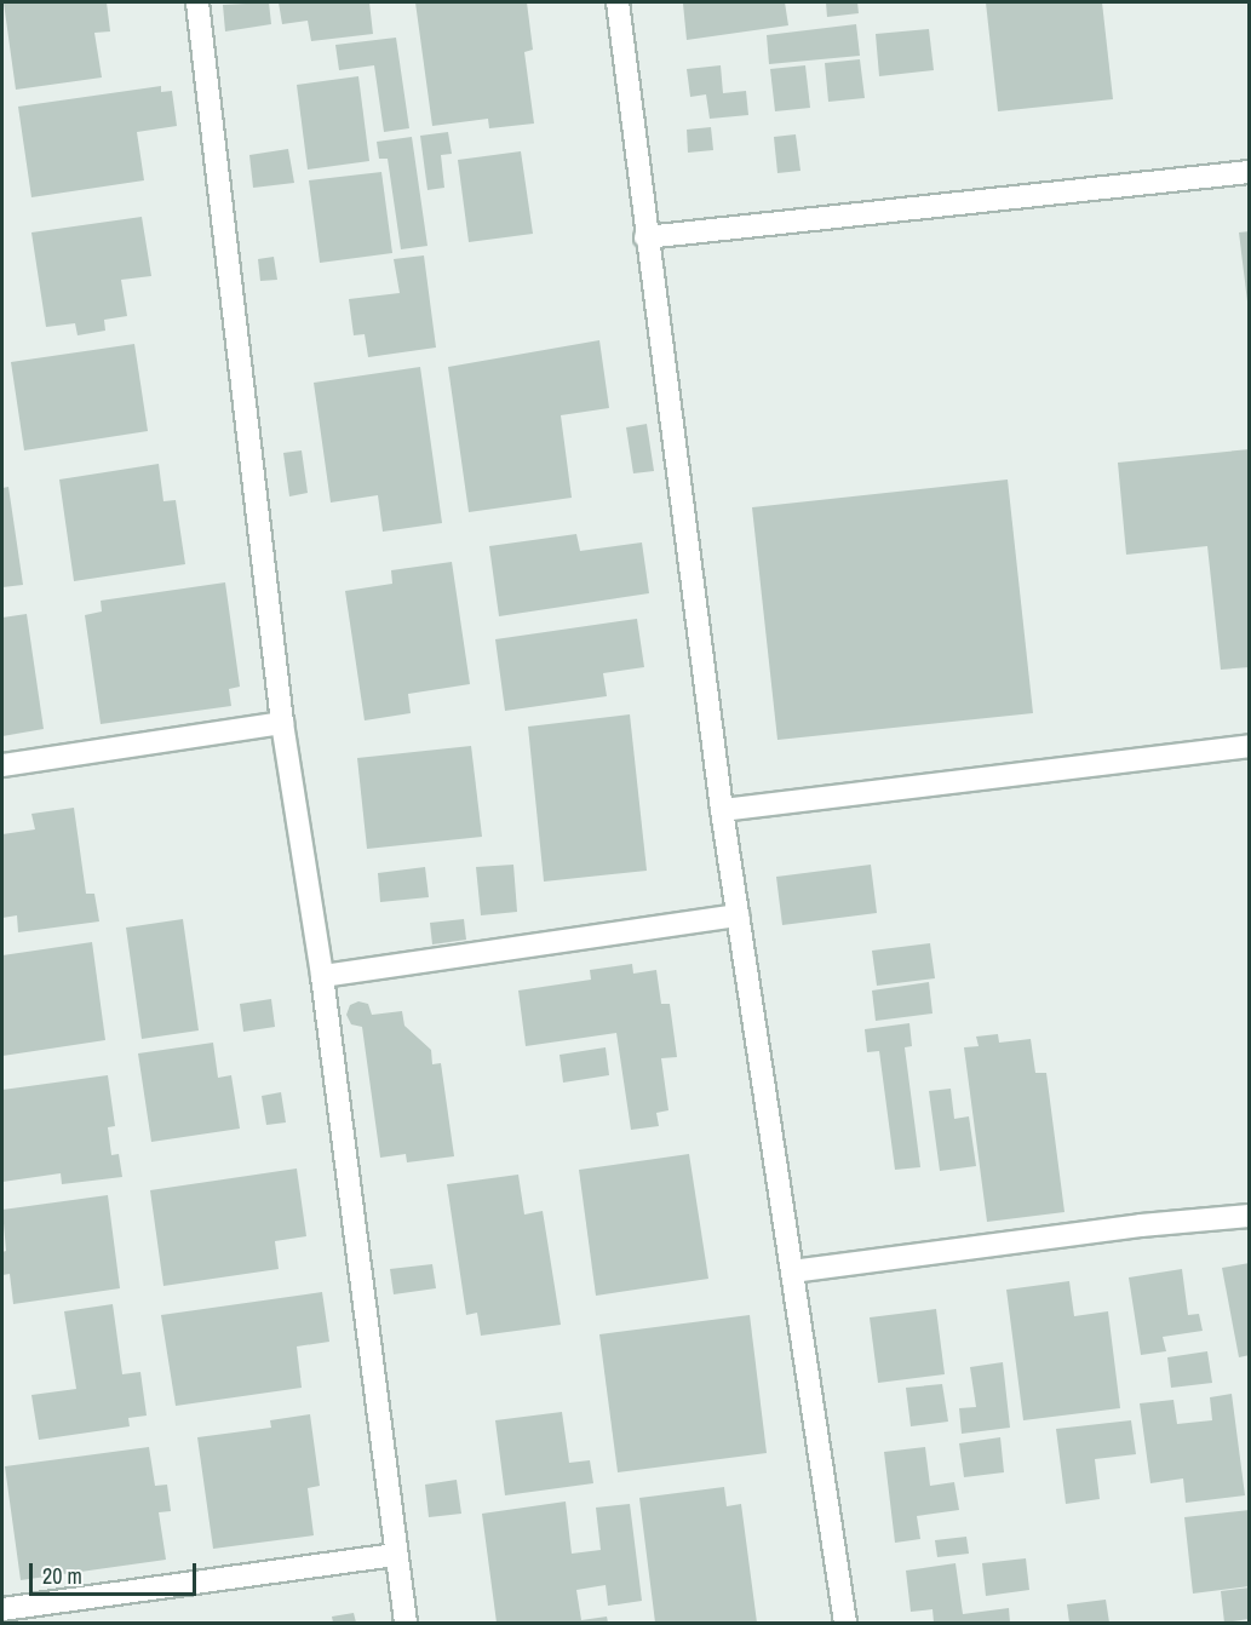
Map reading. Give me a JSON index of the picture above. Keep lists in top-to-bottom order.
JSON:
{
  "scale_bar": "20 m"
}
